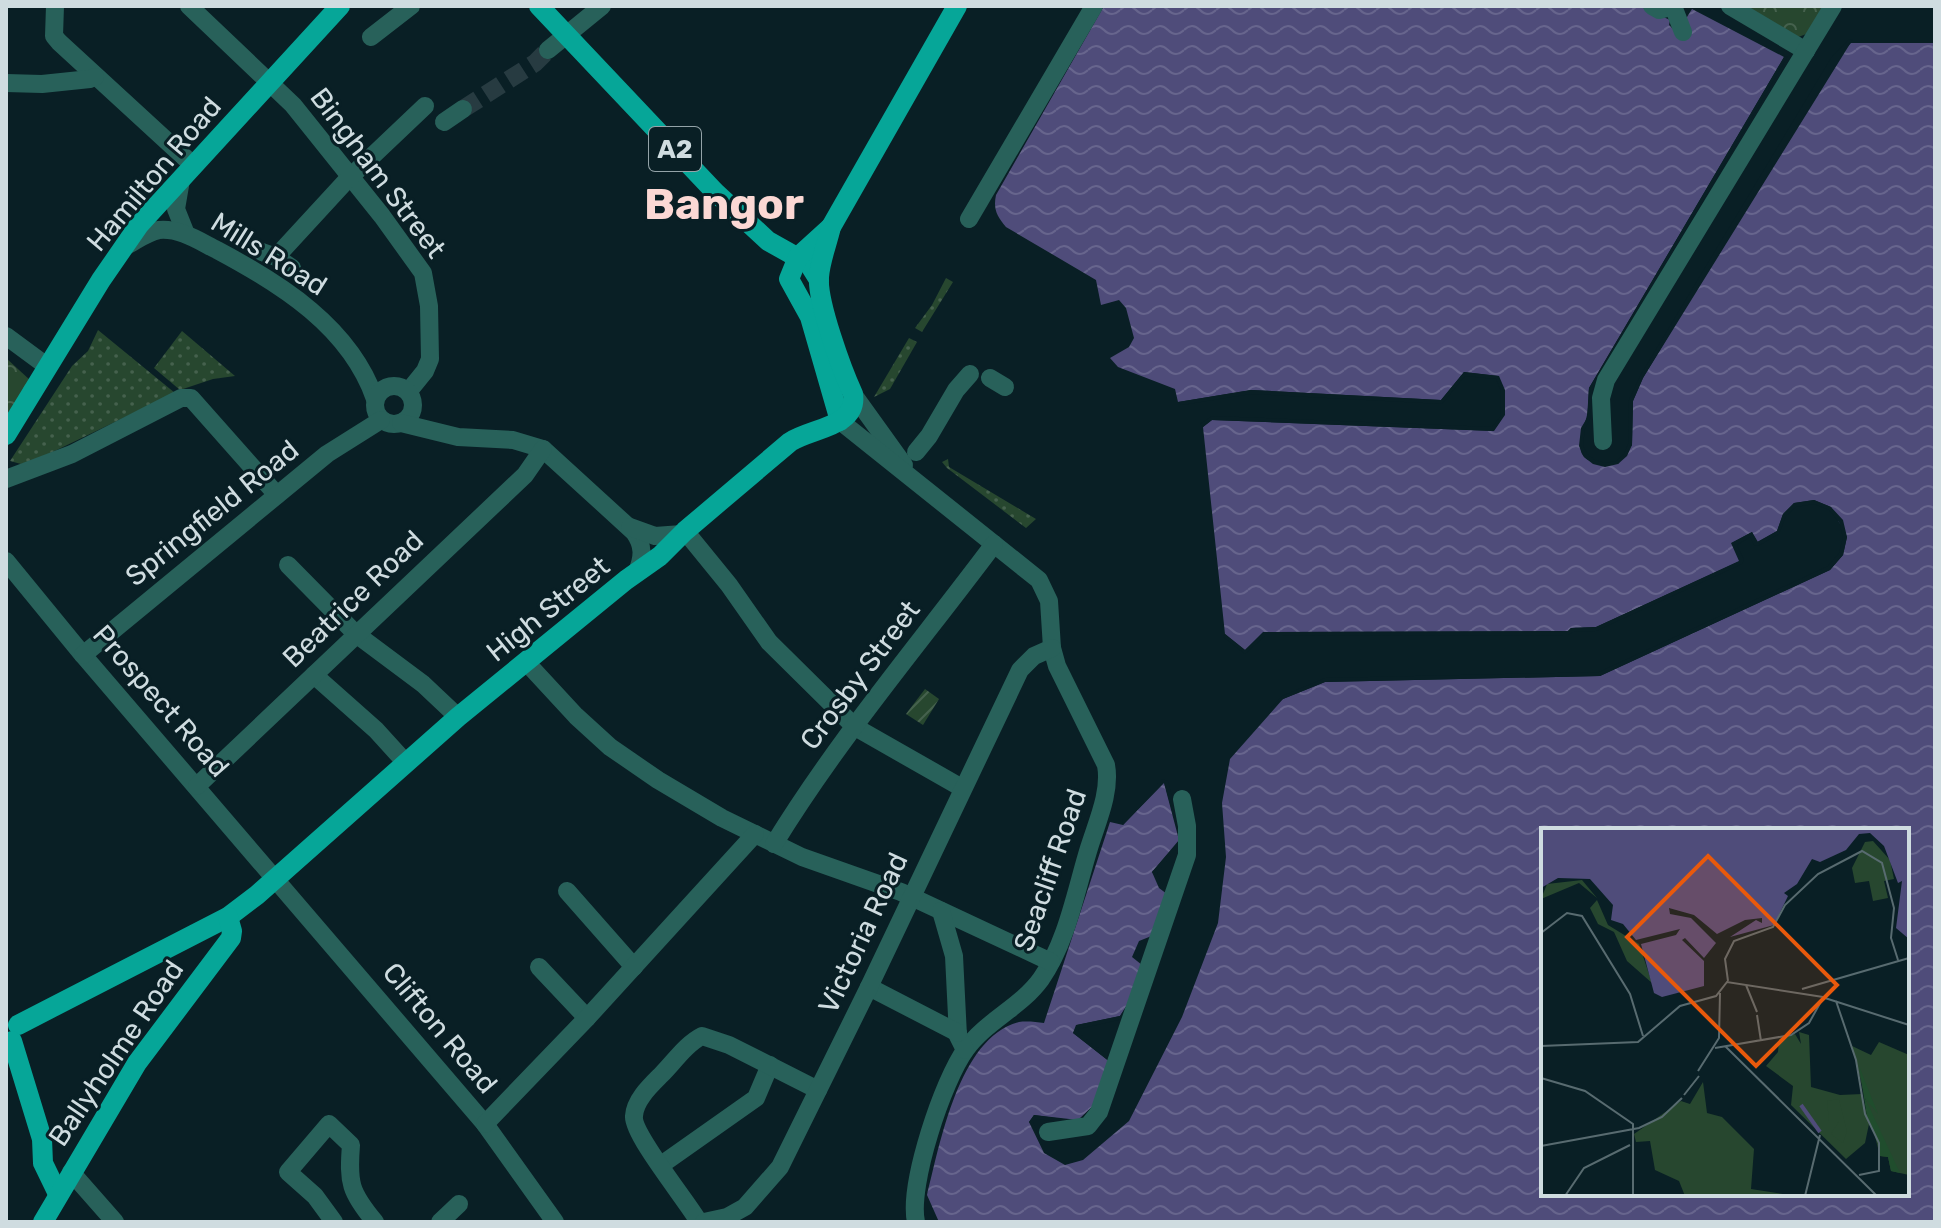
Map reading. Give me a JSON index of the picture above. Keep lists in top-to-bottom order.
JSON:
{
  "streets": {
    "main road": [
      "A2",
      "Hamilton Road",
      "High Street",
      "Ballyholme Road"
    ],
    "street": [
      "Bingham Street",
      "Mills Road",
      "Springfield Road",
      "Beatrice Road",
      "Crosby Street",
      "Prospect Road",
      "Seacliff Road",
      "Victoria Road",
      "Clifton Road"
    ]
  },
  "crossings": [
    ["Bingham Street", "Hamilton Road"],
    ["Bingham Street", "Mills Road"],
    ["Bingham Street", "Springfield Road"],
    ["Hamilton Road", "Mills Road"],
    ["Mills Road", "Springfield Road"],
    ["Springfield Road", "Prospect Road"],
    ["Beatrice Road", "Prospect Road"],
    ["High Street", "Prospect Road"],
    ["High Street", "Clifton Road"],
    ["High Street", "Ballyholme Road"],
    ["Crosby Street", "Seacliff Road"],
    ["Prospect Road", "Clifton Road"],
    ["Seacliff Road", "Victoria Road"]
  ],
  "districts": ["Bangor"]
}
